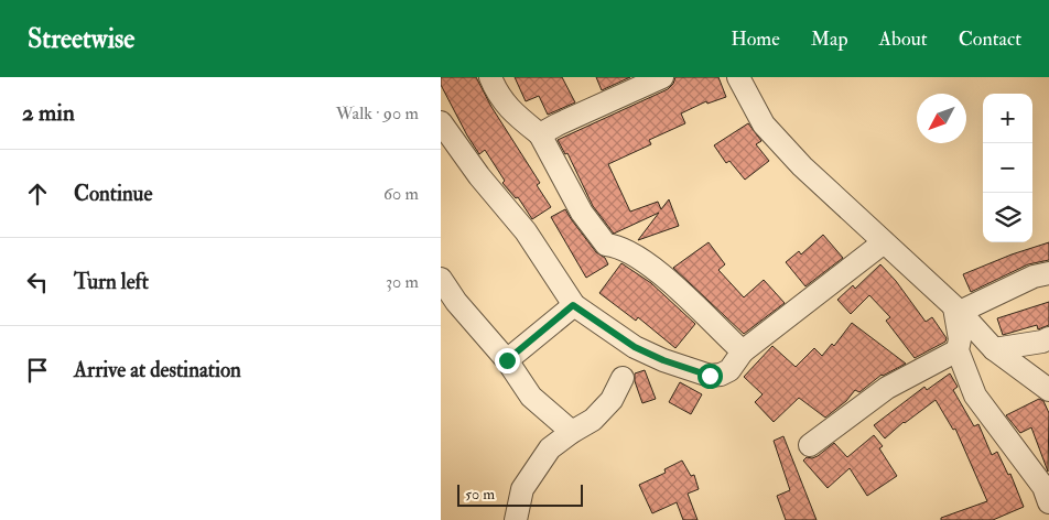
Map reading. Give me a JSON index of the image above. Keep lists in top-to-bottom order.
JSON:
{
  "scale_bar": "50 m",
  "north": "bottom left",
  "page": {
    "header": "Streetwise",
    "nav": [
      "Home",
      "Map",
      "About",
      "Contact"
    ],
    "heading": ["2 min", "Walk · 90 m"],
    "map_buttons": ["+", "−"],
    "list": [
      ["Continue", "60 m"],
      ["Turn left", "30 m"],
      "Arrive at destination"
    ],
    "scale": "50 m"
  }
}
